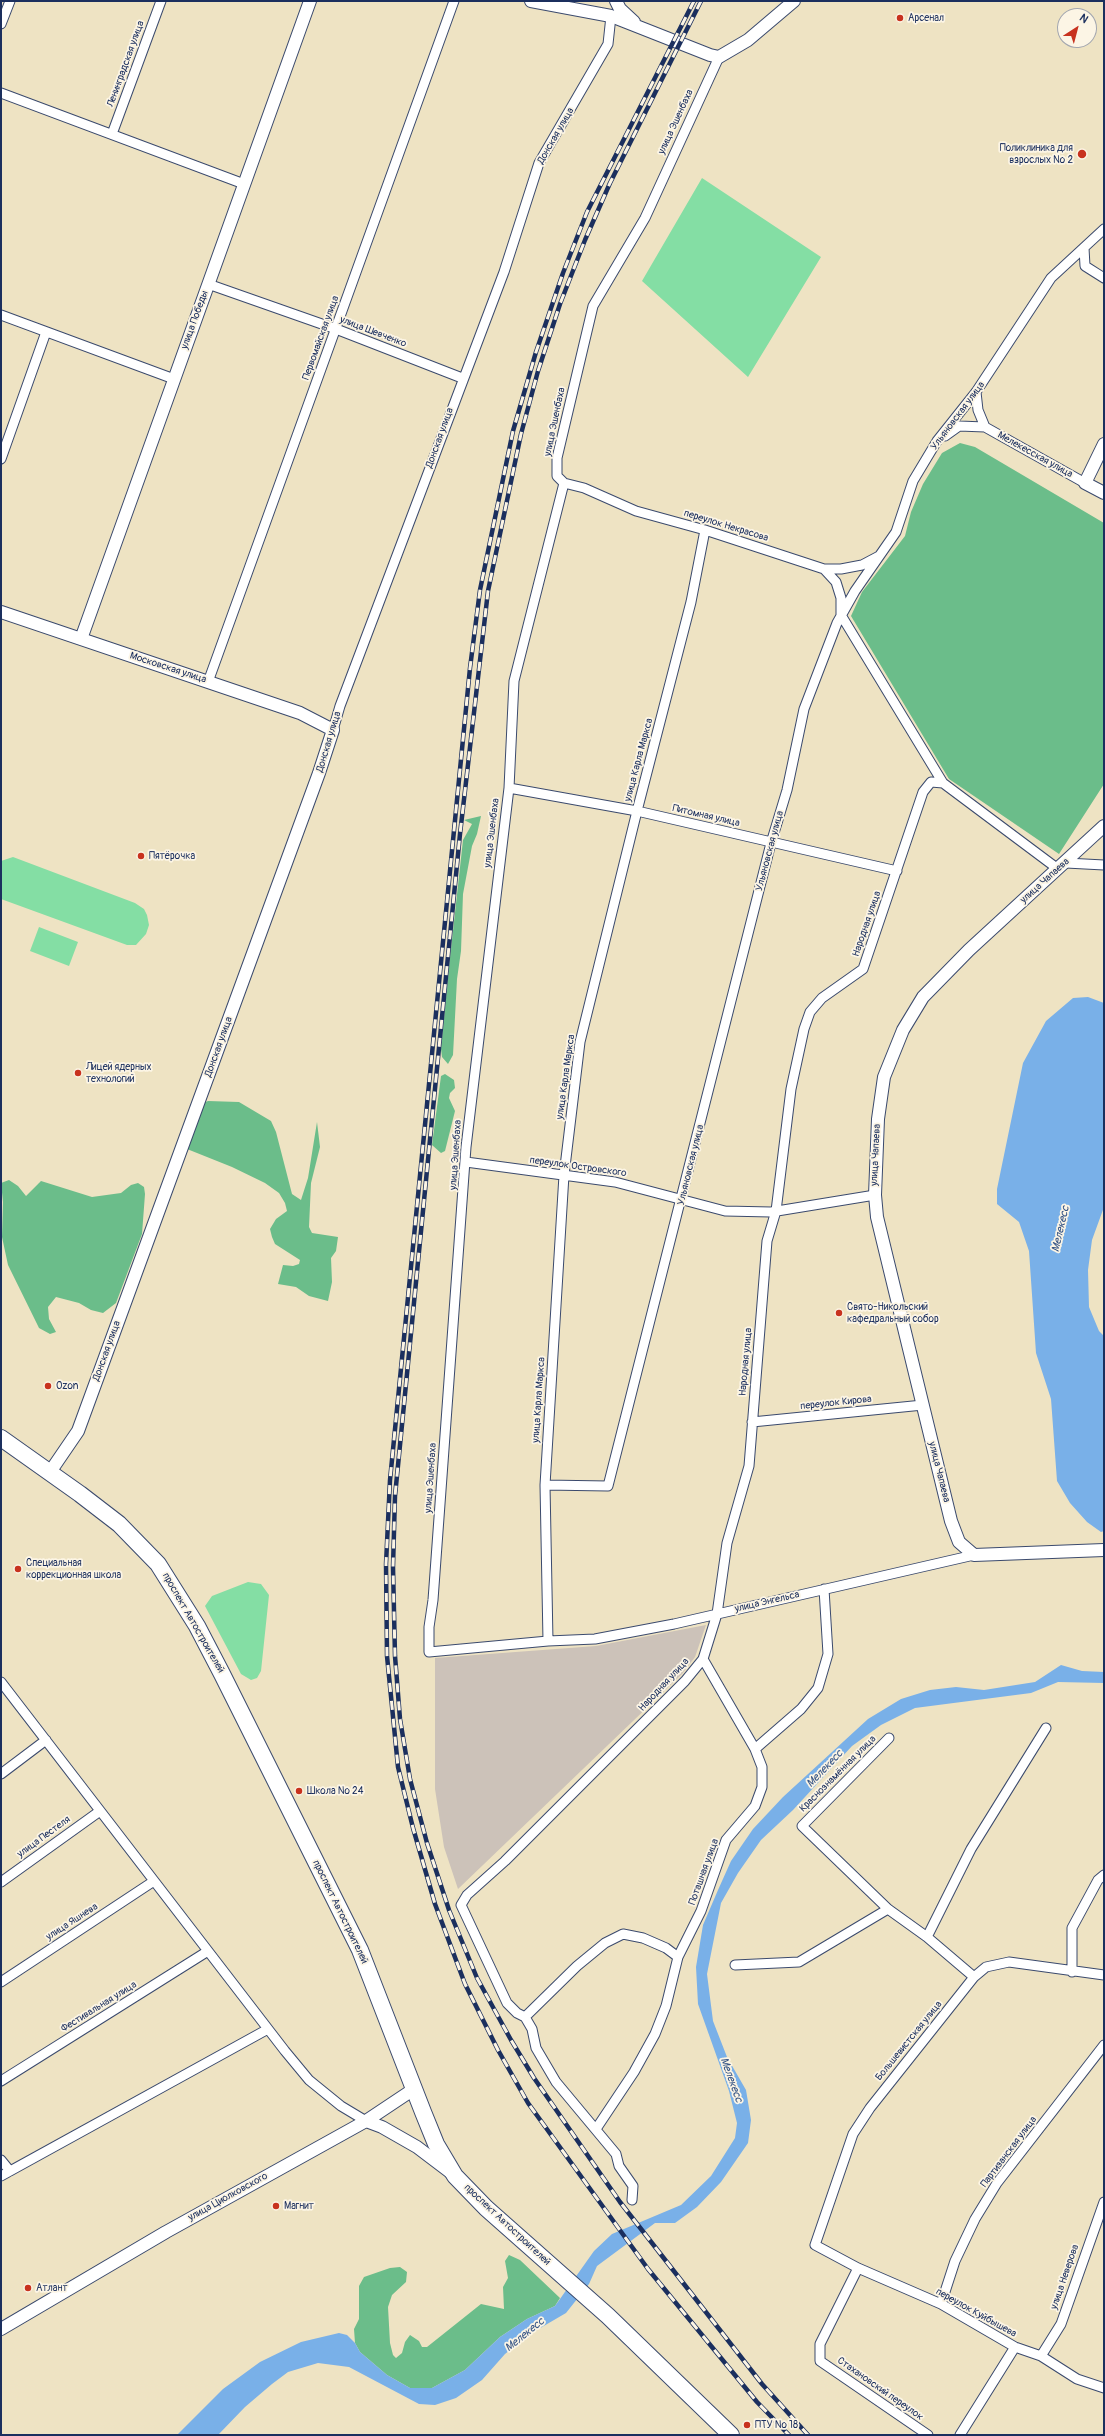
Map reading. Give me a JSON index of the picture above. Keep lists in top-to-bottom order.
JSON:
{
  "streets": {
    "highway": ["проспект Автостроителей"],
    "street": [
      "Ленинградская улица",
      "улица Эшенбаха",
      "Донская улица",
      "улица Победы",
      "улица Шевченко",
      "Первомайская улица",
      "Ульяновская улица",
      "Мелекесская улица",
      "переулок Некрасова",
      "Московская улица",
      "улица Карла Маркса",
      "Питомная улица",
      "улица Чапаева",
      "Народная улица",
      "переулок Островского",
      "переулок Кирова",
      "улица Энгельса",
      "Краснознамённая улица",
      "улица Пестеля",
      "Поташная улица",
      "улица Яшнева",
      "Фестивальная улица",
      "Большевистская улица",
      "Партизанская улица",
      "улица Циолковского",
      "улица Неверова",
      "переулок Куйбышева",
      "Стахановский переулок"
    ]
  },
  "crossings": [
    ["улица Эшенбаха", "переулок Некрасова"],
    ["улица Эшенбаха", "Питомная улица"],
    ["улица Эшенбаха", "переулок Островского"],
    ["улица Эшенбаха", "улица Энгельса"],
    ["Донская улица", "улица Шевченко"],
    ["Донская улица", "Московская улица"],
    ["Донская улица", "проспект Автостроителей"],
    ["улица Победы", "улица Шевченко"],
    ["улица Победы", "Московская улица"],
    ["улица Шевченко", "Первомайская улица"],
    ["Первомайская улица", "Московская улица"],
    ["Ульяновская улица", "переулок Некрасова"],
    ["Ульяновская улица", "улица Карла Маркса"],
    ["Ульяновская улица", "Питомная улица"],
    ["Ульяновская улица", "переулок Островского"],
    ["переулок Некрасова", "улица Карла Маркса"],
    ["улица Карла Маркса", "Питомная улица"],
    ["улица Карла Маркса", "переулок Островского"],
    ["улица Карла Маркса", "улица Энгельса"],
    ["Питомная улица", "Народная улица"],
    ["улица Чапаева", "переулок Островского"],
    ["улица Чапаева", "переулок Кирова"],
    ["улица Чапаева", "улица Энгельса"],
    ["Народная улица", "переулок Островского"],
    ["Народная улица", "переулок Кирова"],
    ["Народная улица", "улица Энгельса"],
    ["Народная улица", "Поташная улица"],
    ["проспект Автостроителей", "улица Циолковского"],
    ["Краснознамённая улица", "Большевистская улица"],
    ["Большевистская улица", "переулок Куйбышева"],
    ["Партизанская улица", "переулок Куйбышева"],
    ["улица Неверова", "переулок Куйбышева"],
    ["переулок Куйбышева", "Стахановский переулок"]
  ],
  "water": ["Мелекесс"],
  "places": [
    "Арсенал",
    "Поликлиника для взрослых № 2",
    "Пятёрочка",
    "Лицей ядерных технологий",
    "Свято-Никольский кафедральный собор",
    "Ozon",
    "Специальная коррекционная школа",
    "Школа № 24",
    "Магнит",
    "Атлант",
    "ПТУ № 18"
  ],
  "north": "top right"
}
